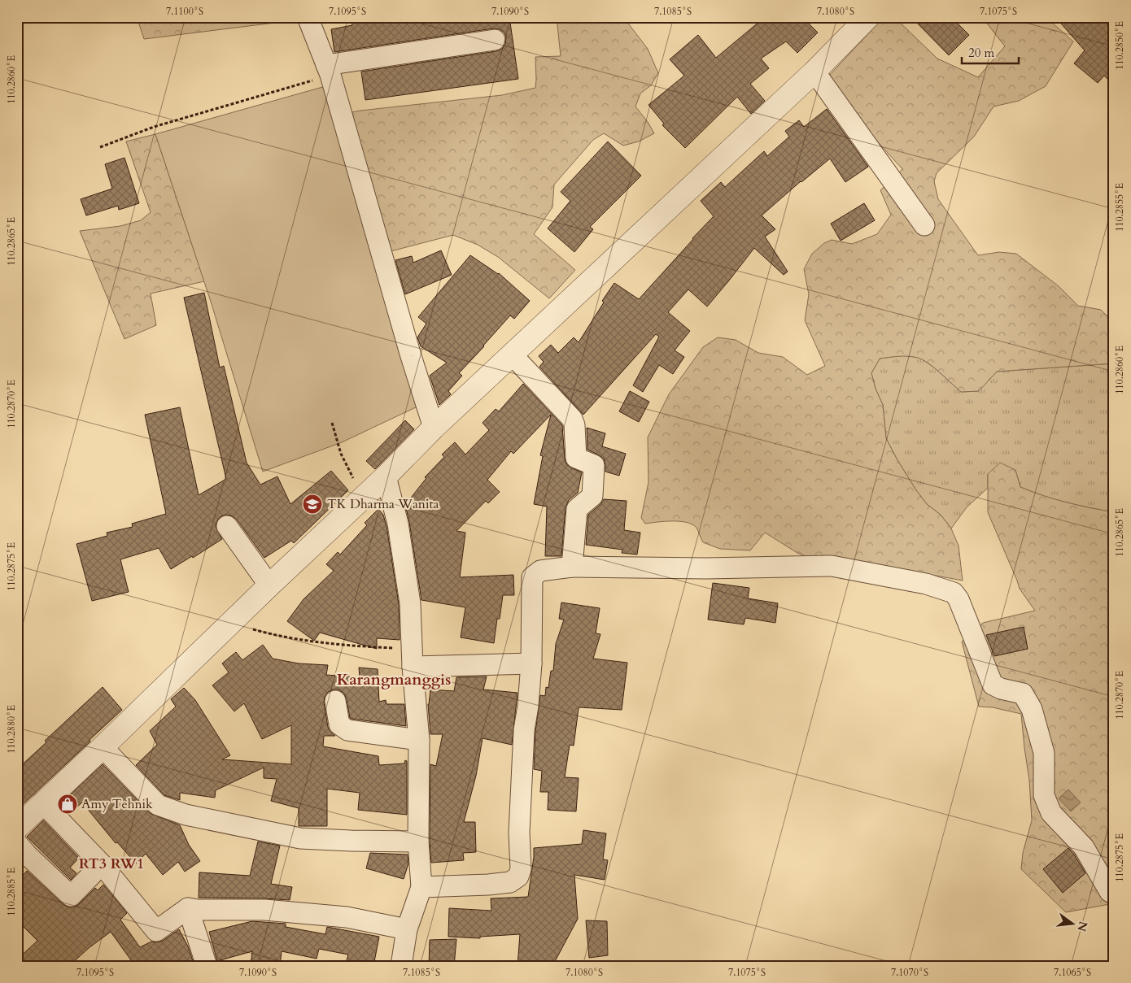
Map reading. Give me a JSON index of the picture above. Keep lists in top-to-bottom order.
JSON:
{
  "districts": ["Karangmanggis", "RT3 RW1"],
  "places": {
    "school or university": ["TK Dharma Wanita"],
    "shop": ["Amy Tehnik"]
  },
  "scale_bar": "20 m",
  "north": "right",
  "coordinates": [
    "7.1100°S",
    "7.1095°S",
    "7.1090°S",
    "7.1085°S",
    "7.1080°S",
    "7.1075°S",
    "110.2850°E",
    "110.2860°E",
    "110.2855°E",
    "110.2865°E",
    "110.2870°E",
    "110.2875°E",
    "110.2880°E",
    "110.2885°E",
    "7.1070°S",
    "7.1065°S"
  ]
}
